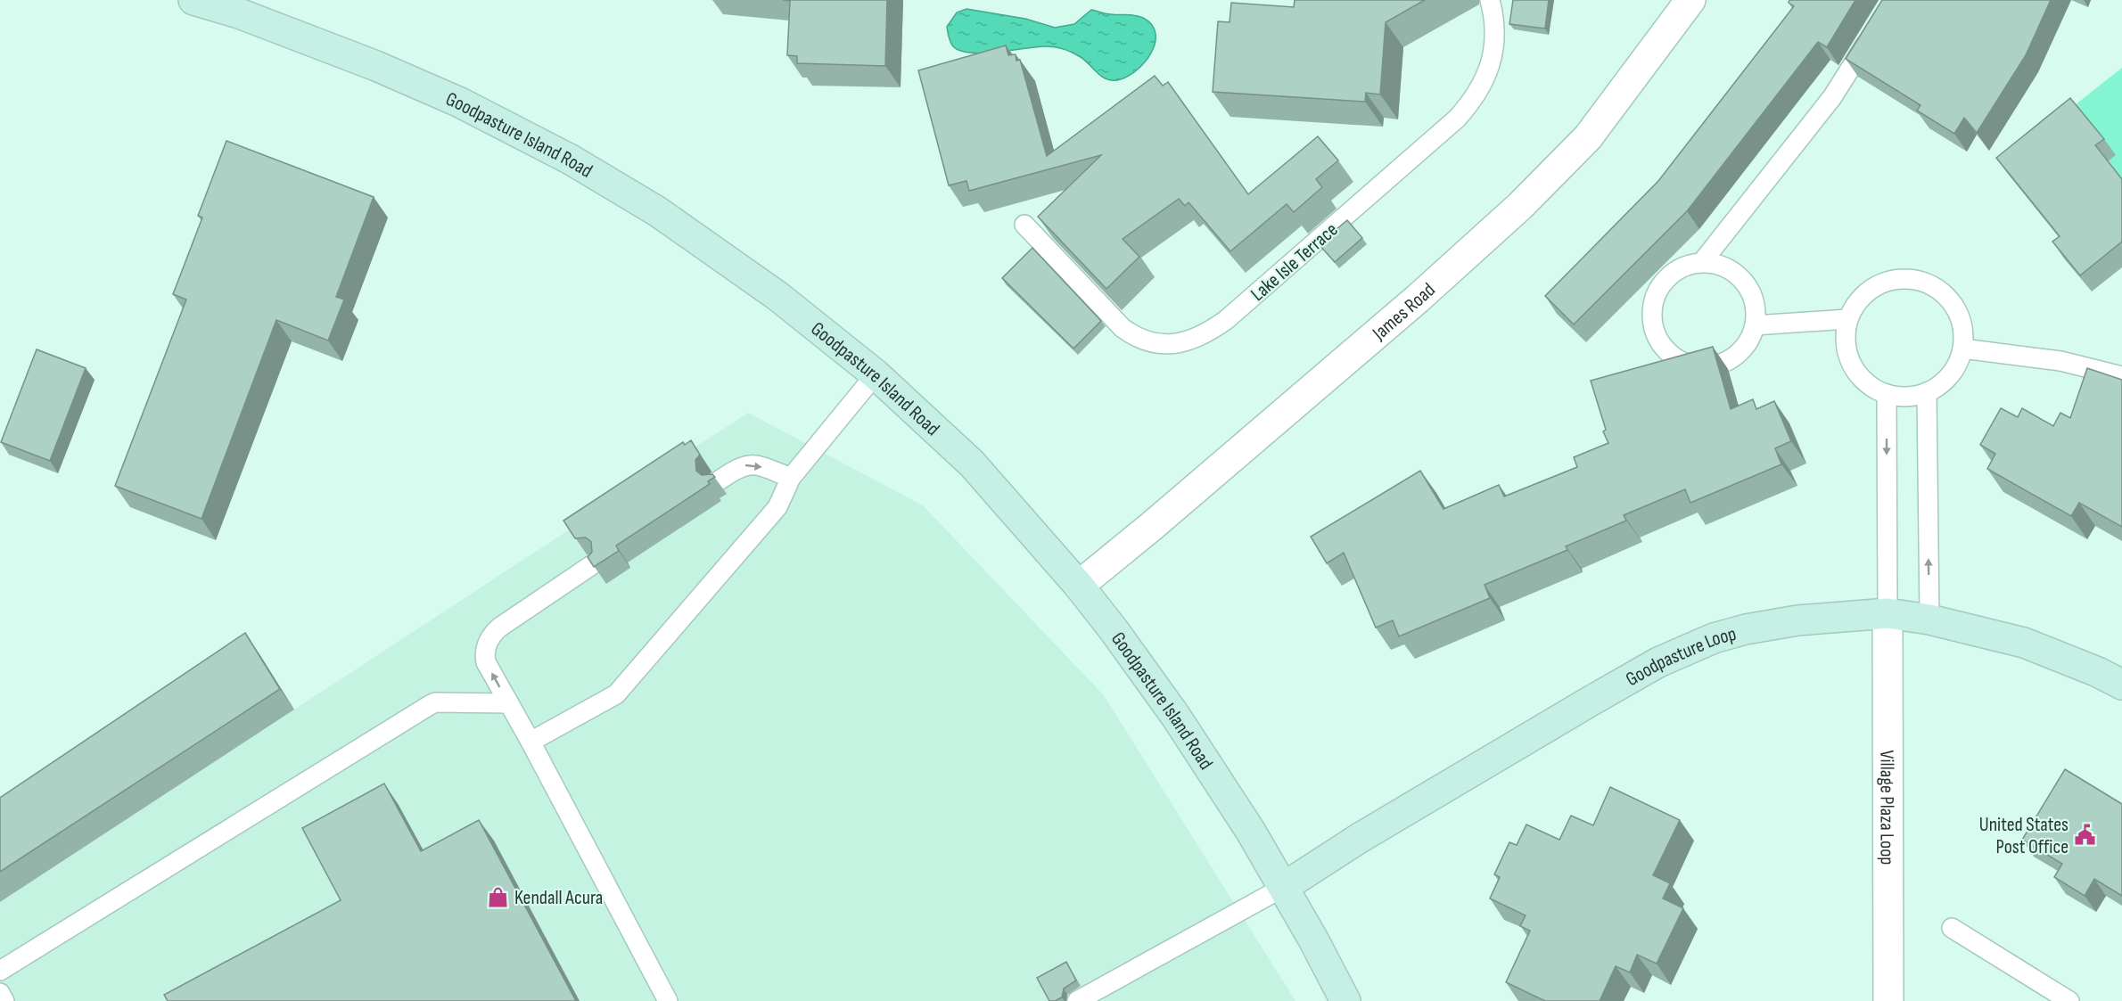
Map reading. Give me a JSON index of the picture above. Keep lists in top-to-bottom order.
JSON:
{
  "streets": {
    "main road": ["Goodpasture Island Road", "Goodpasture Loop"],
    "street": ["James Road", "Village Plaza Loop"],
    "lane": ["Lake Isle Terrace"]
  },
  "crossings": [
    ["Goodpasture Island Road", "James Road"],
    ["Goodpasture Island Road", "Goodpasture Loop"],
    ["Goodpasture Loop", "Village Plaza Loop"]
  ],
  "places": {
    "public building": ["United States Post Office"],
    "shop": ["Kendall Acura"]
  }
}
